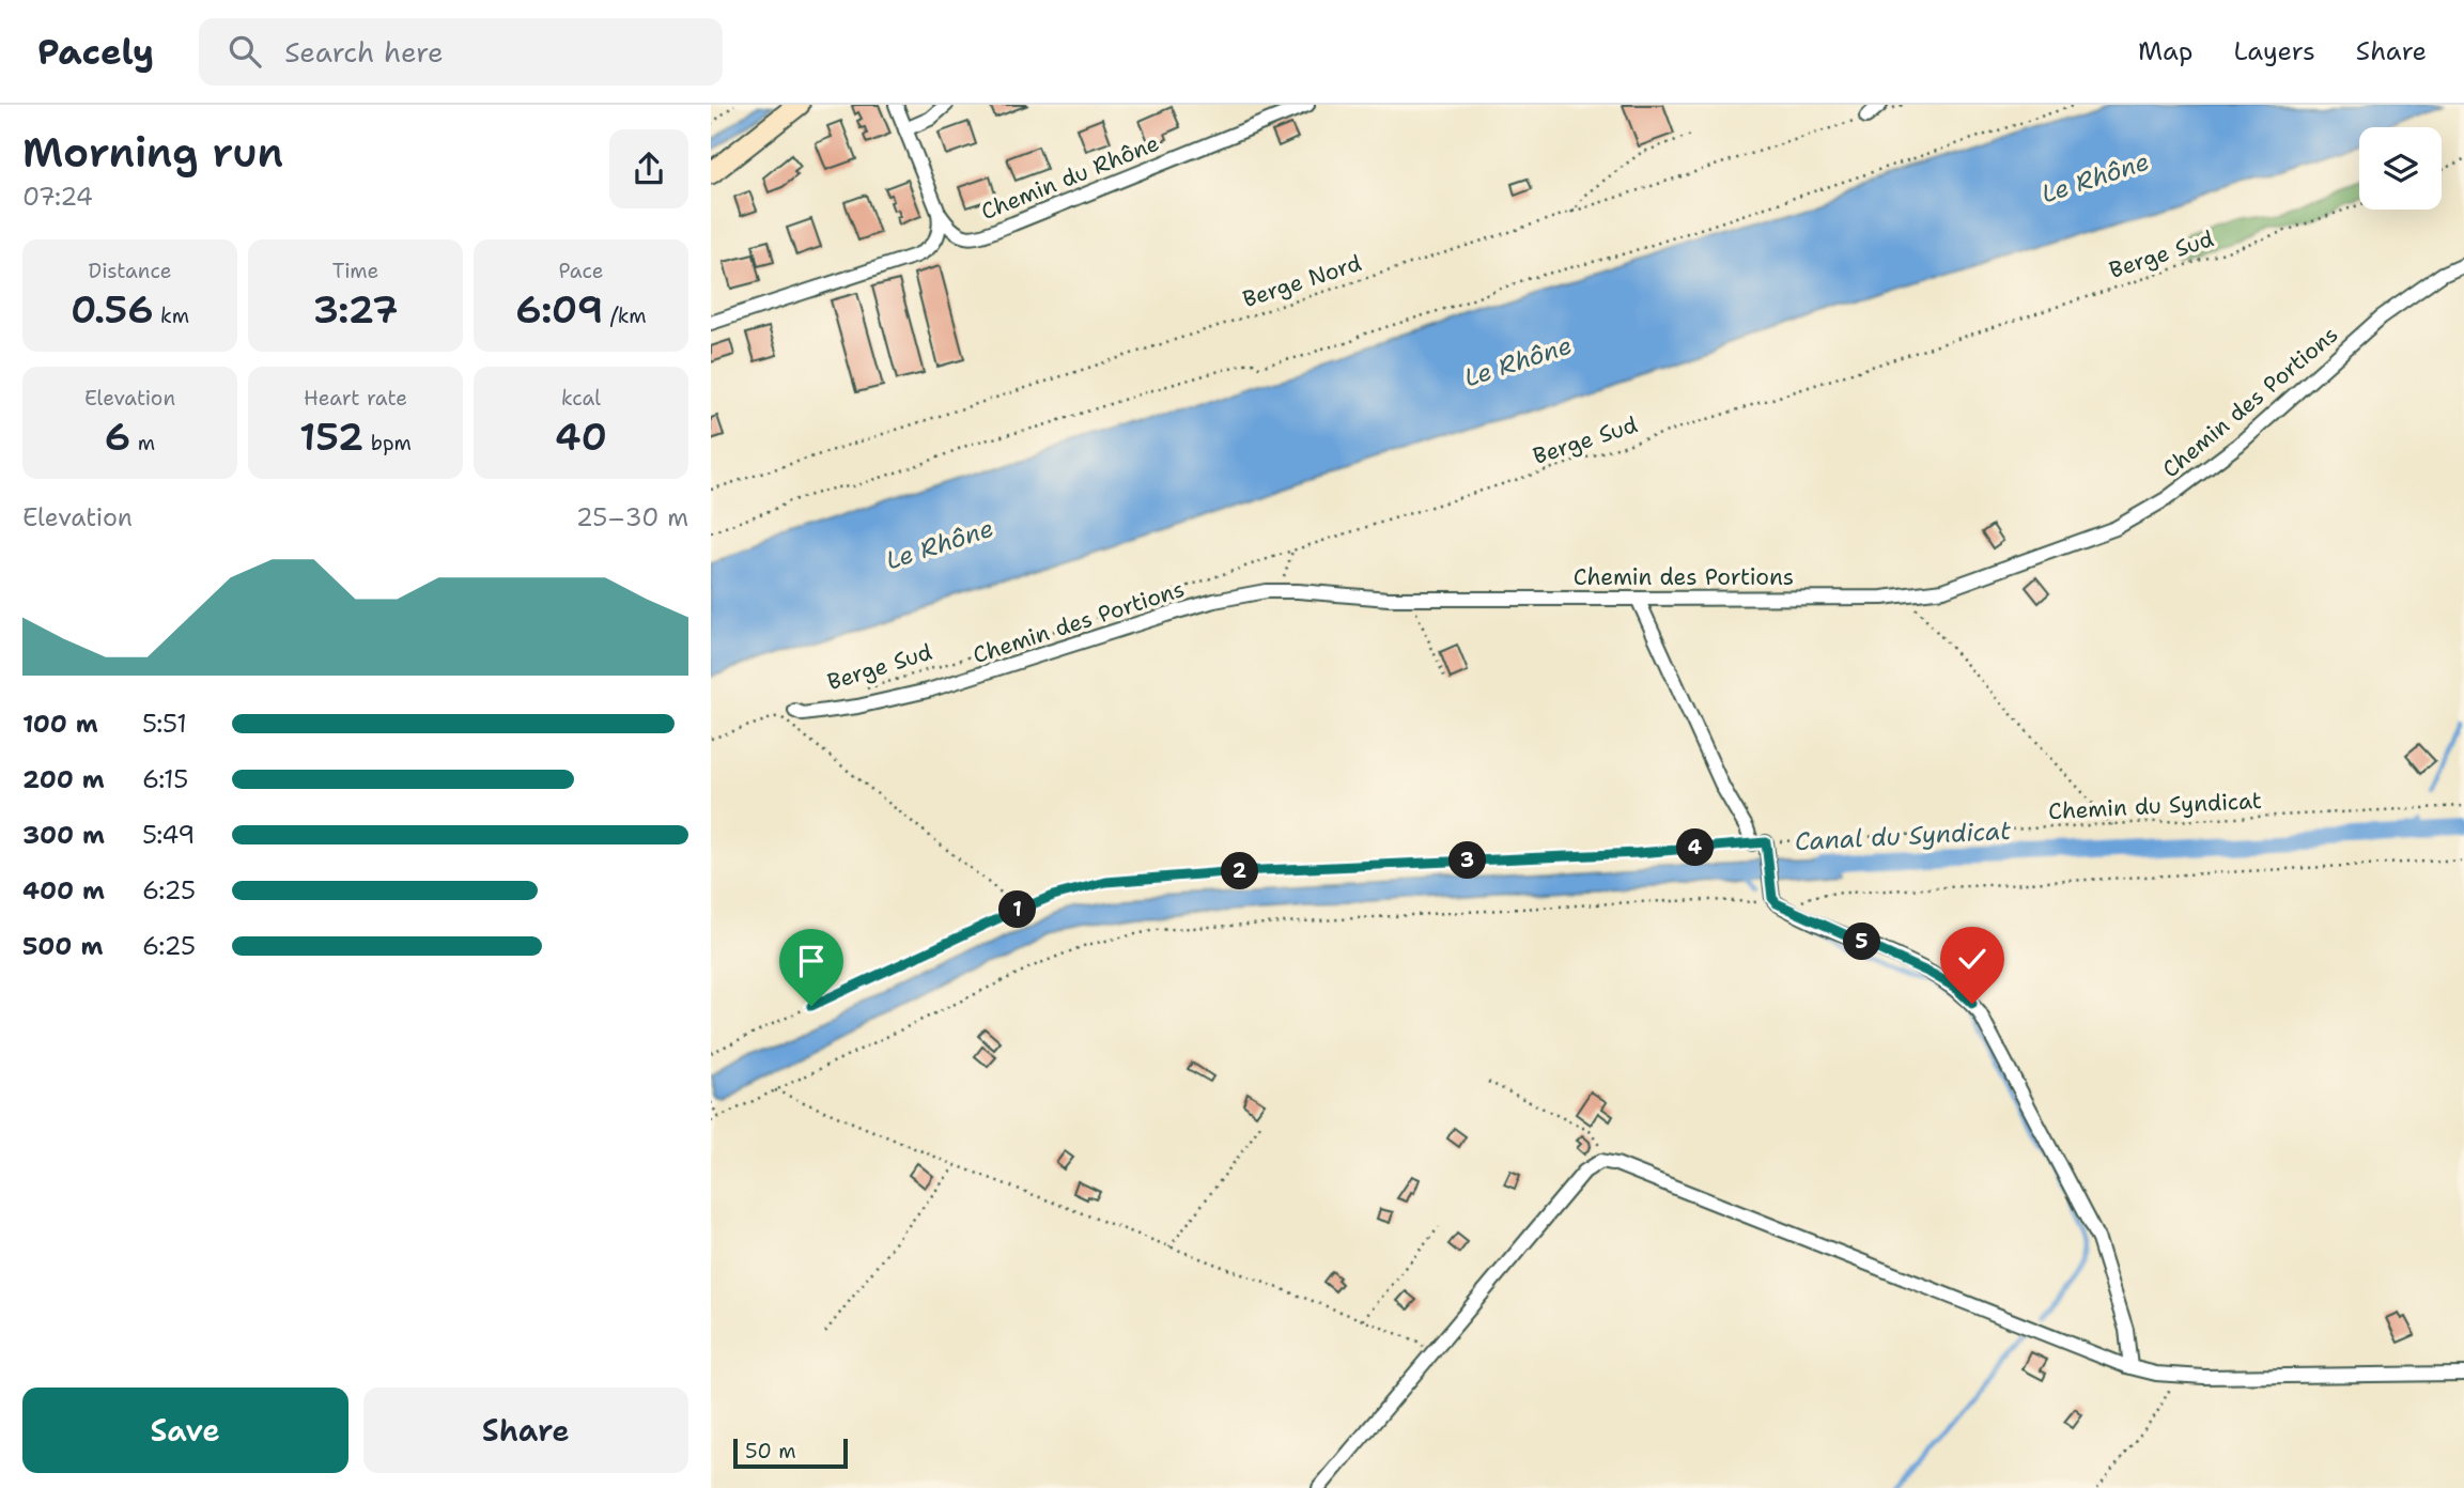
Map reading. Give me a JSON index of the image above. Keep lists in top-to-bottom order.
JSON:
{
  "streets": {
    "street": ["Chemin du Rhône", "Chemin des Portions"],
    "path": ["Berge Sud", "Berge Nord", "Chemin du Syndicat"]
  },
  "water": ["Le Rhône", "Canal du Syndicat"],
  "scale_bar": "50 m",
  "page": {
    "header": "Pacely",
    "search": "Search here",
    "nav": ["Map", "Layers", "Share"],
    "heading": ["Morning run", "07:24"],
    "stats": [
      ["Distance", "0.56 km"],
      ["Time", "3:27"],
      ["Pace", "6:09 /km"],
      ["Elevation", "6 m"],
      ["Heart rate", "152 bpm"],
      ["kcal", "40"]
    ],
    "chart": ["Elevation", "25–30 m"],
    "list": [
      {
        "name": "100 m",
        "note": "5:51"
      },
      {
        "name": "200 m",
        "note": "6:15"
      },
      {
        "name": "300 m",
        "note": "5:49"
      },
      {
        "name": "400 m",
        "note": "6:25"
      },
      {
        "name": "500 m",
        "note": "6:25"
      }
    ],
    "pins": [
      "4",
      "3",
      "2",
      "1",
      "5"
    ],
    "buttons": ["Save", "Share"],
    "scale": "50 m"
  }
}
